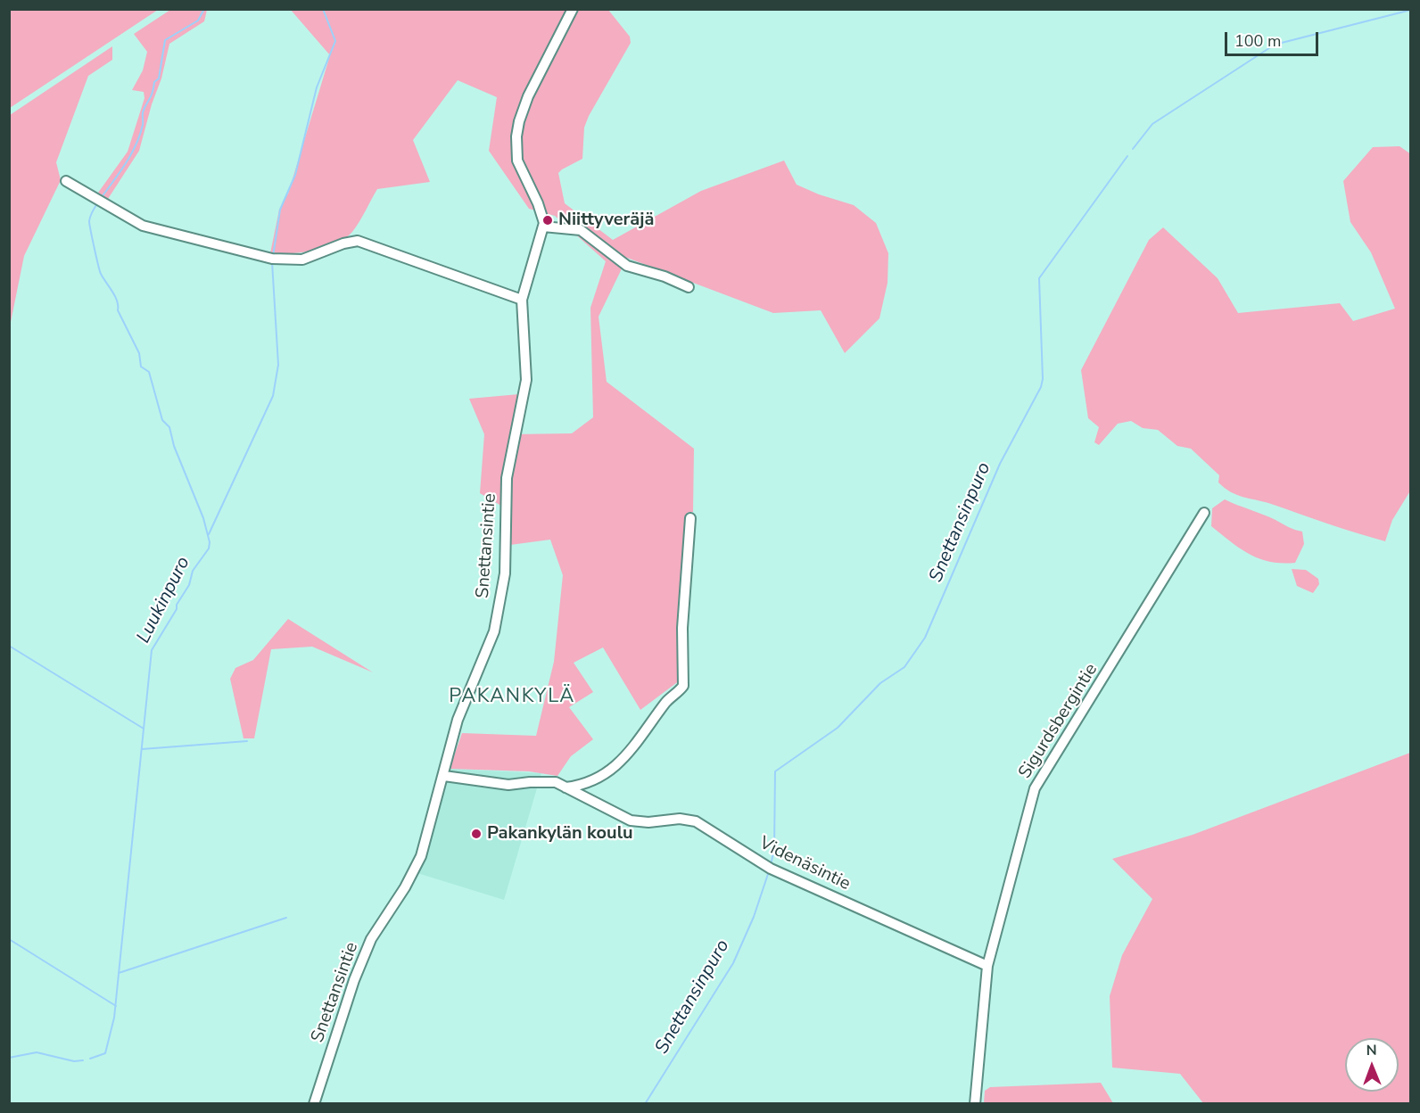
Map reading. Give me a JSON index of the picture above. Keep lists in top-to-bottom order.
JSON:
{
  "streets": {
    "street": ["Snettansintie", "Sigurdsbergintie", "Videnäsintie"]
  },
  "crossings": [
    ["Snettansintie", "Videnäsintie"],
    ["Sigurdsbergintie", "Videnäsintie"]
  ],
  "districts": ["PAKANKYLÄ"],
  "water": ["Snettansinpuro", "Luukinpuro"],
  "places": ["Niittyveräjä", "Pakankylän koulu"],
  "scale_bar": "100 m",
  "north": "top"
}
